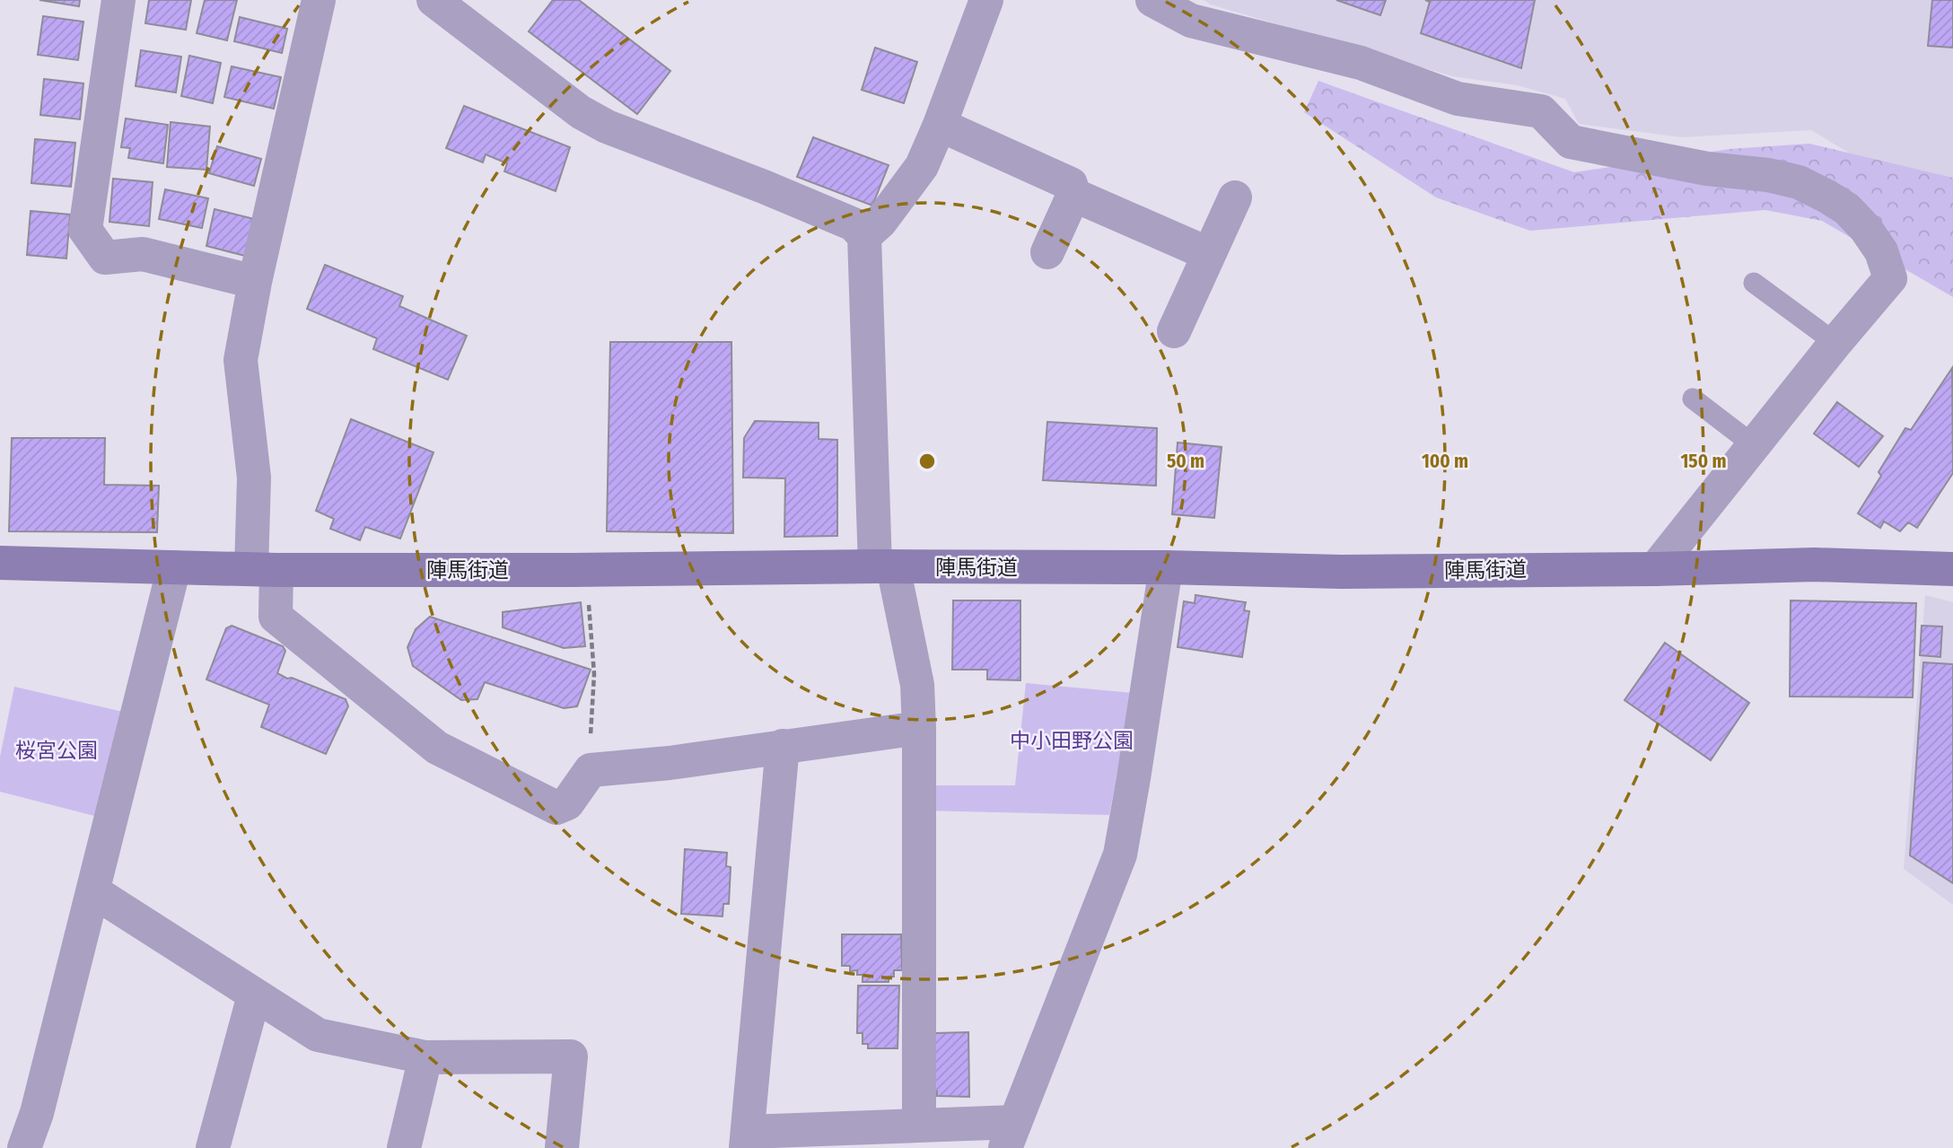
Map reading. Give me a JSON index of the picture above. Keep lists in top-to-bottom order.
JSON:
{
  "streets": {
    "main road": ["陣馬街道"]
  },
  "parks": ["中小田野公園", "桜宮公園"],
  "rings": ["50 m", "100 m", "150 m"]
}
